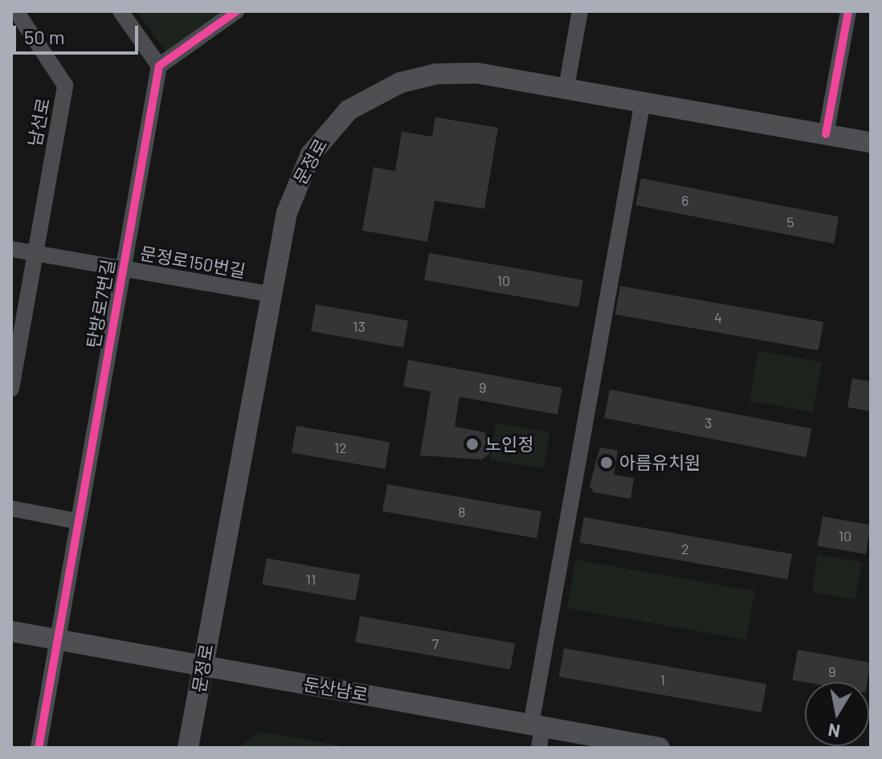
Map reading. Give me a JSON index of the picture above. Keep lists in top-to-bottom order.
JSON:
{
  "streets": {
    "main road": ["문정로", "둔산남로"],
    "street": ["남선로", "문정로150번길", "탄방로7번길"]
  },
  "crossings": [
    ["남선로", "문정로150번길"],
    ["문정로", "문정로150번길"],
    ["문정로", "둔산남로"],
    ["문정로150번길", "탄방로7번길"],
    ["탄방로7번길", "둔산남로"]
  ],
  "places": ["노인정", "아름유치원"],
  "house_numbers": [
    "6",
    "5",
    "10",
    "4",
    "13",
    "9",
    "3",
    "12",
    "8",
    "10",
    "2",
    "11",
    "7",
    "9",
    "1"
  ],
  "scale_bar": "50 m",
  "north": "bottom"
}
